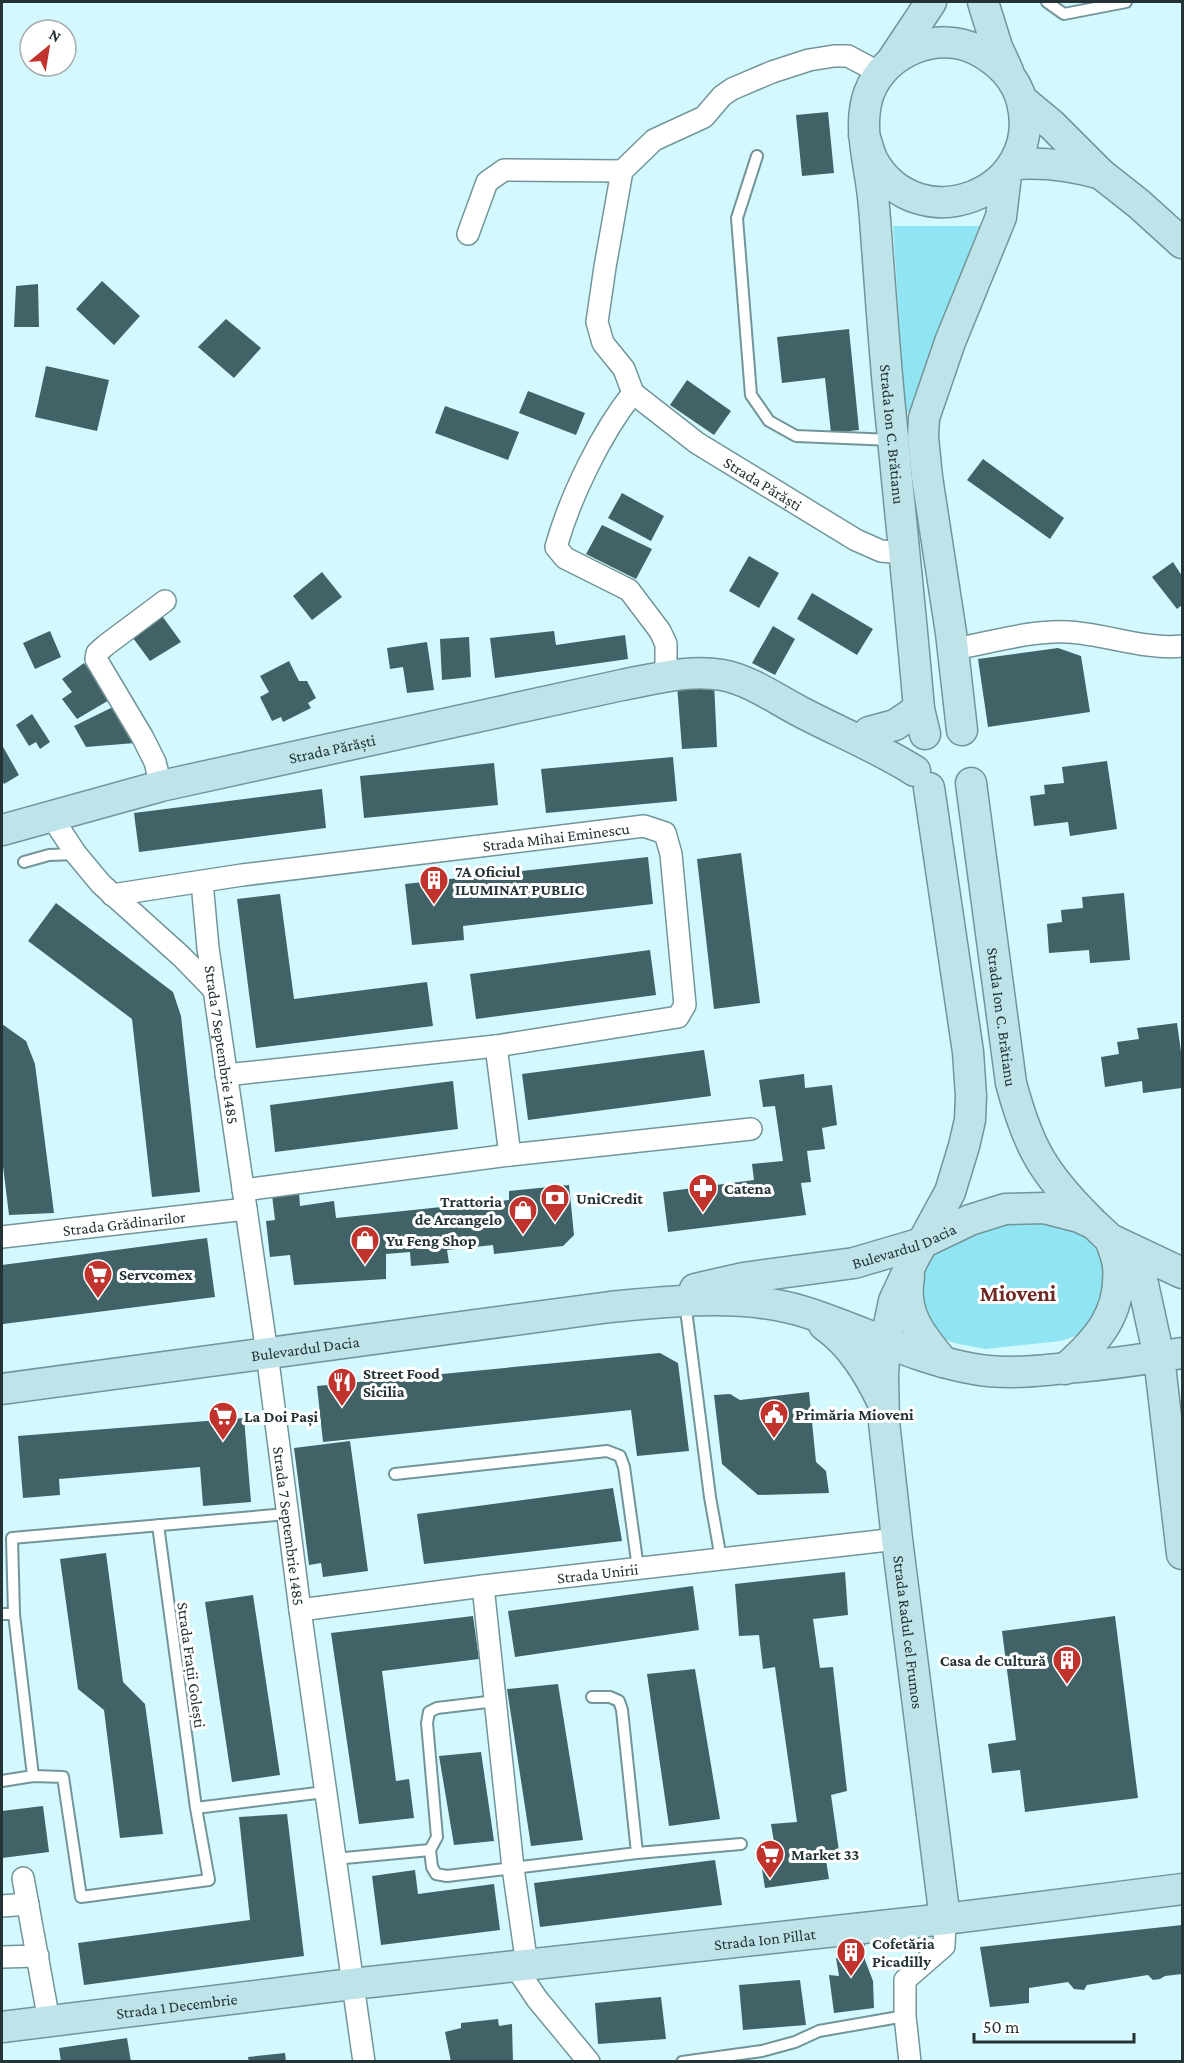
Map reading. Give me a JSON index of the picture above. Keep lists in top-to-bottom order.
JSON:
{
  "streets": {
    "main road": [
      "Strada Ion C. Brătianu",
      "Strada Părăști",
      "Bulevardul Dacia",
      "Strada Radul cel Frumos",
      "Strada Ion Pillat",
      "Strada 1 Decembrie"
    ],
    "street": [
      "Strada Mihai Eminescu",
      "Strada 7 Septembrie 1485",
      "Strada Grădinarilor",
      "Strada Unirii"
    ],
    "lane": ["Strada Frații Golești"]
  },
  "crossings": [
    ["Strada Ion C. Brătianu", "Strada Părăști"],
    ["Strada Ion C. Brătianu", "Bulevardul Dacia"],
    ["Strada Ion C. Brătianu", "Strada Radul cel Frumos"],
    ["Strada Mihai Eminescu", "Strada 7 Septembrie 1485"],
    ["Strada 7 Septembrie 1485", "Strada Grădinarilor"],
    ["Strada 7 Septembrie 1485", "Bulevardul Dacia"],
    ["Strada 7 Septembrie 1485", "Strada Unirii"],
    ["Strada 7 Septembrie 1485", "Strada Ion Pillat"],
    ["Strada 7 Septembrie 1485", "Strada 1 Decembrie"],
    ["Bulevardul Dacia", "Strada Radul cel Frumos"],
    ["Strada Unirii", "Strada Radul cel Frumos"],
    ["Strada Radul cel Frumos", "Strada Ion Pillat"],
    ["Strada Ion Pillat", "Strada 1 Decembrie"]
  ],
  "districts": ["Mioveni"],
  "places": {
    "building": ["7A Oficiul ILUMINAT PUBLIC", "Casa de Cultură", "Cofetăria Picadilly"],
    "pharmacy": ["Catena"],
    "bank": ["UniCredit"],
    "shop": ["Trattoria de Arcangelo", "Yu Feng Shop"],
    "supermarket": ["Servcomex", "La Doi Pași", "Market 33"],
    "restaurant": ["Street Food Sicilia"],
    "public building": ["Primăria Mioveni"]
  },
  "scale_bar": "50 m",
  "north": "top right"
}
